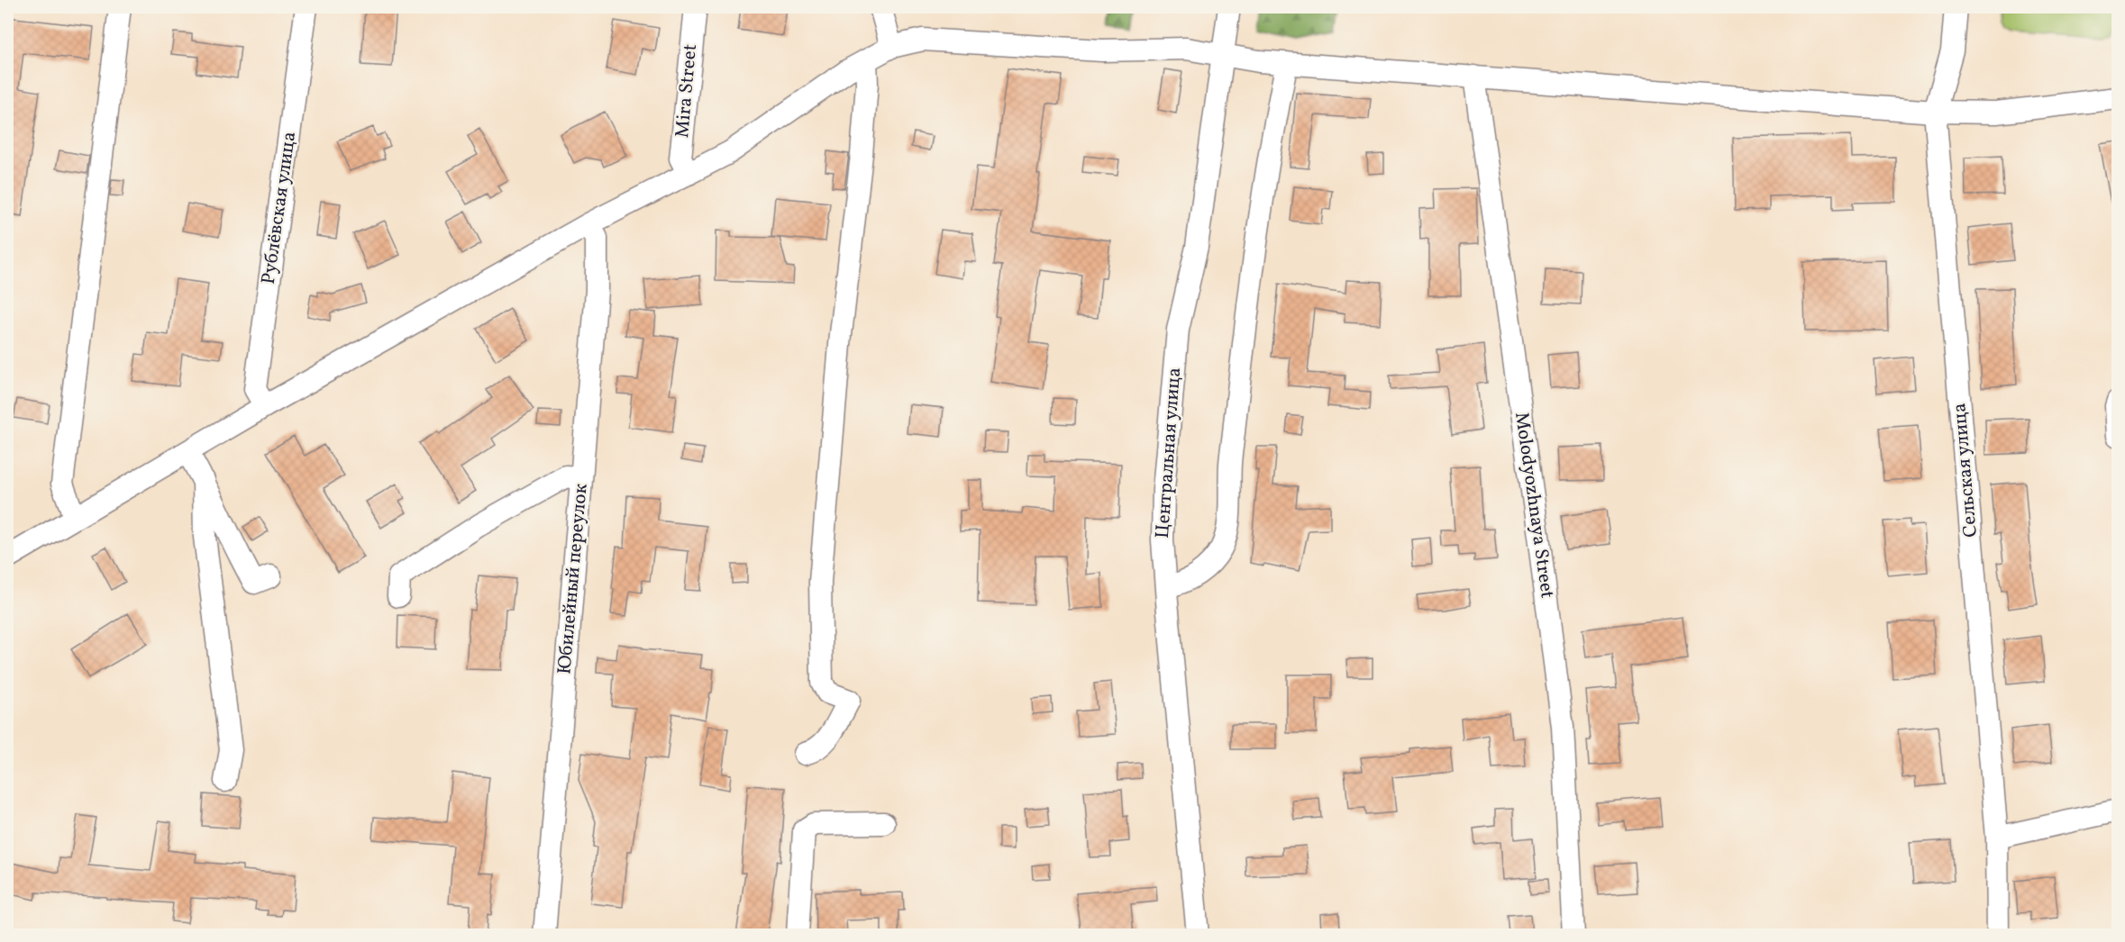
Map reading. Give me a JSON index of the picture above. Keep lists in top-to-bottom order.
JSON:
{
  "streets": {
    "street": [
      "Mira Street",
      "Рублёвская улица",
      "Центральная улица",
      "Сельская улица",
      "Molodyozhnaya Street",
      "Юбилейный переулок"
    ]
  }
}
